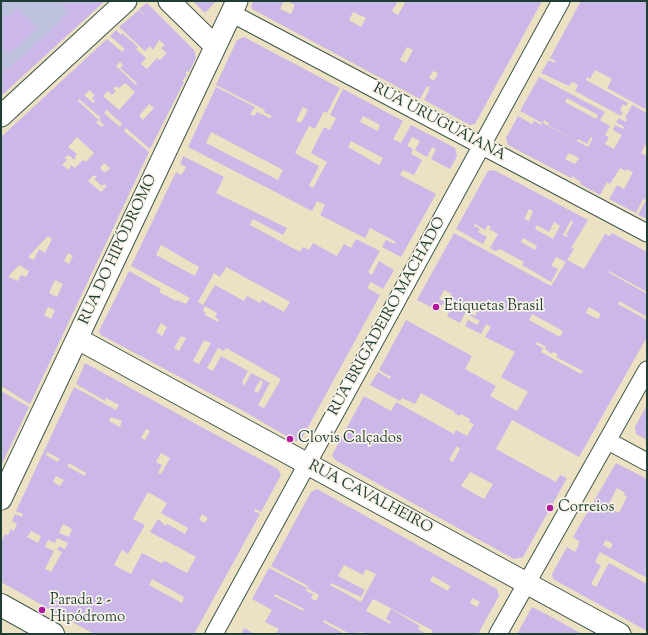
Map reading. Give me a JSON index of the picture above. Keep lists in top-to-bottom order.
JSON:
{
  "streets": {
    "street": [
      "RUA URUGUAIANA",
      "RUA DO HIPÓDROMO",
      "RUA BRIGADEIRO MACHADO",
      "RUA CAVALHEIRO"
    ]
  },
  "crossings": [
    ["RUA URUGUAIANA", "RUA DO HIPÓDROMO"],
    ["RUA URUGUAIANA", "RUA BRIGADEIRO MACHADO"],
    ["RUA DO HIPÓDROMO", "RUA CAVALHEIRO"],
    ["RUA BRIGADEIRO MACHADO", "RUA CAVALHEIRO"]
  ],
  "places": [
    "Etiquetas Brasil",
    "Clovis Calçados",
    "Correios",
    "Parada 2 - Hipódromo"
  ]
}
